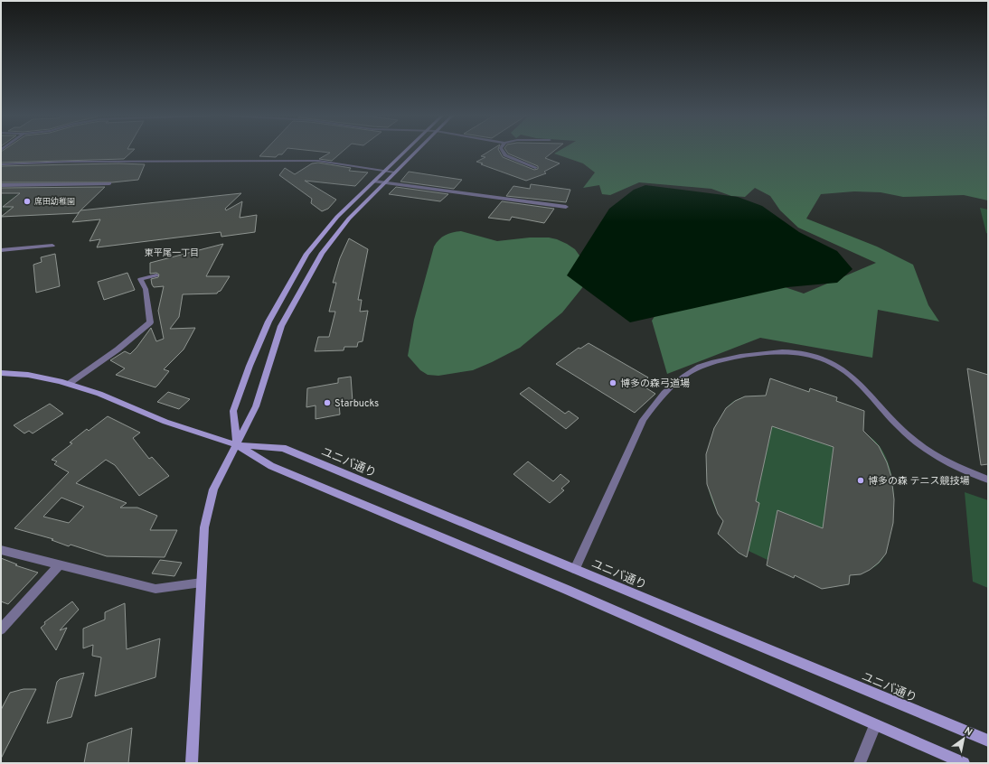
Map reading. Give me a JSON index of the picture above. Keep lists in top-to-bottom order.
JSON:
{
  "streets": {
    "street": ["ユニバ通り"]
  },
  "districts": ["東平尾一丁目"],
  "places": [
    "席田幼稚園",
    "博多の森弓道場",
    "Starbucks",
    "博多の森 テニス競技場"
  ],
  "north": "top right"
}
